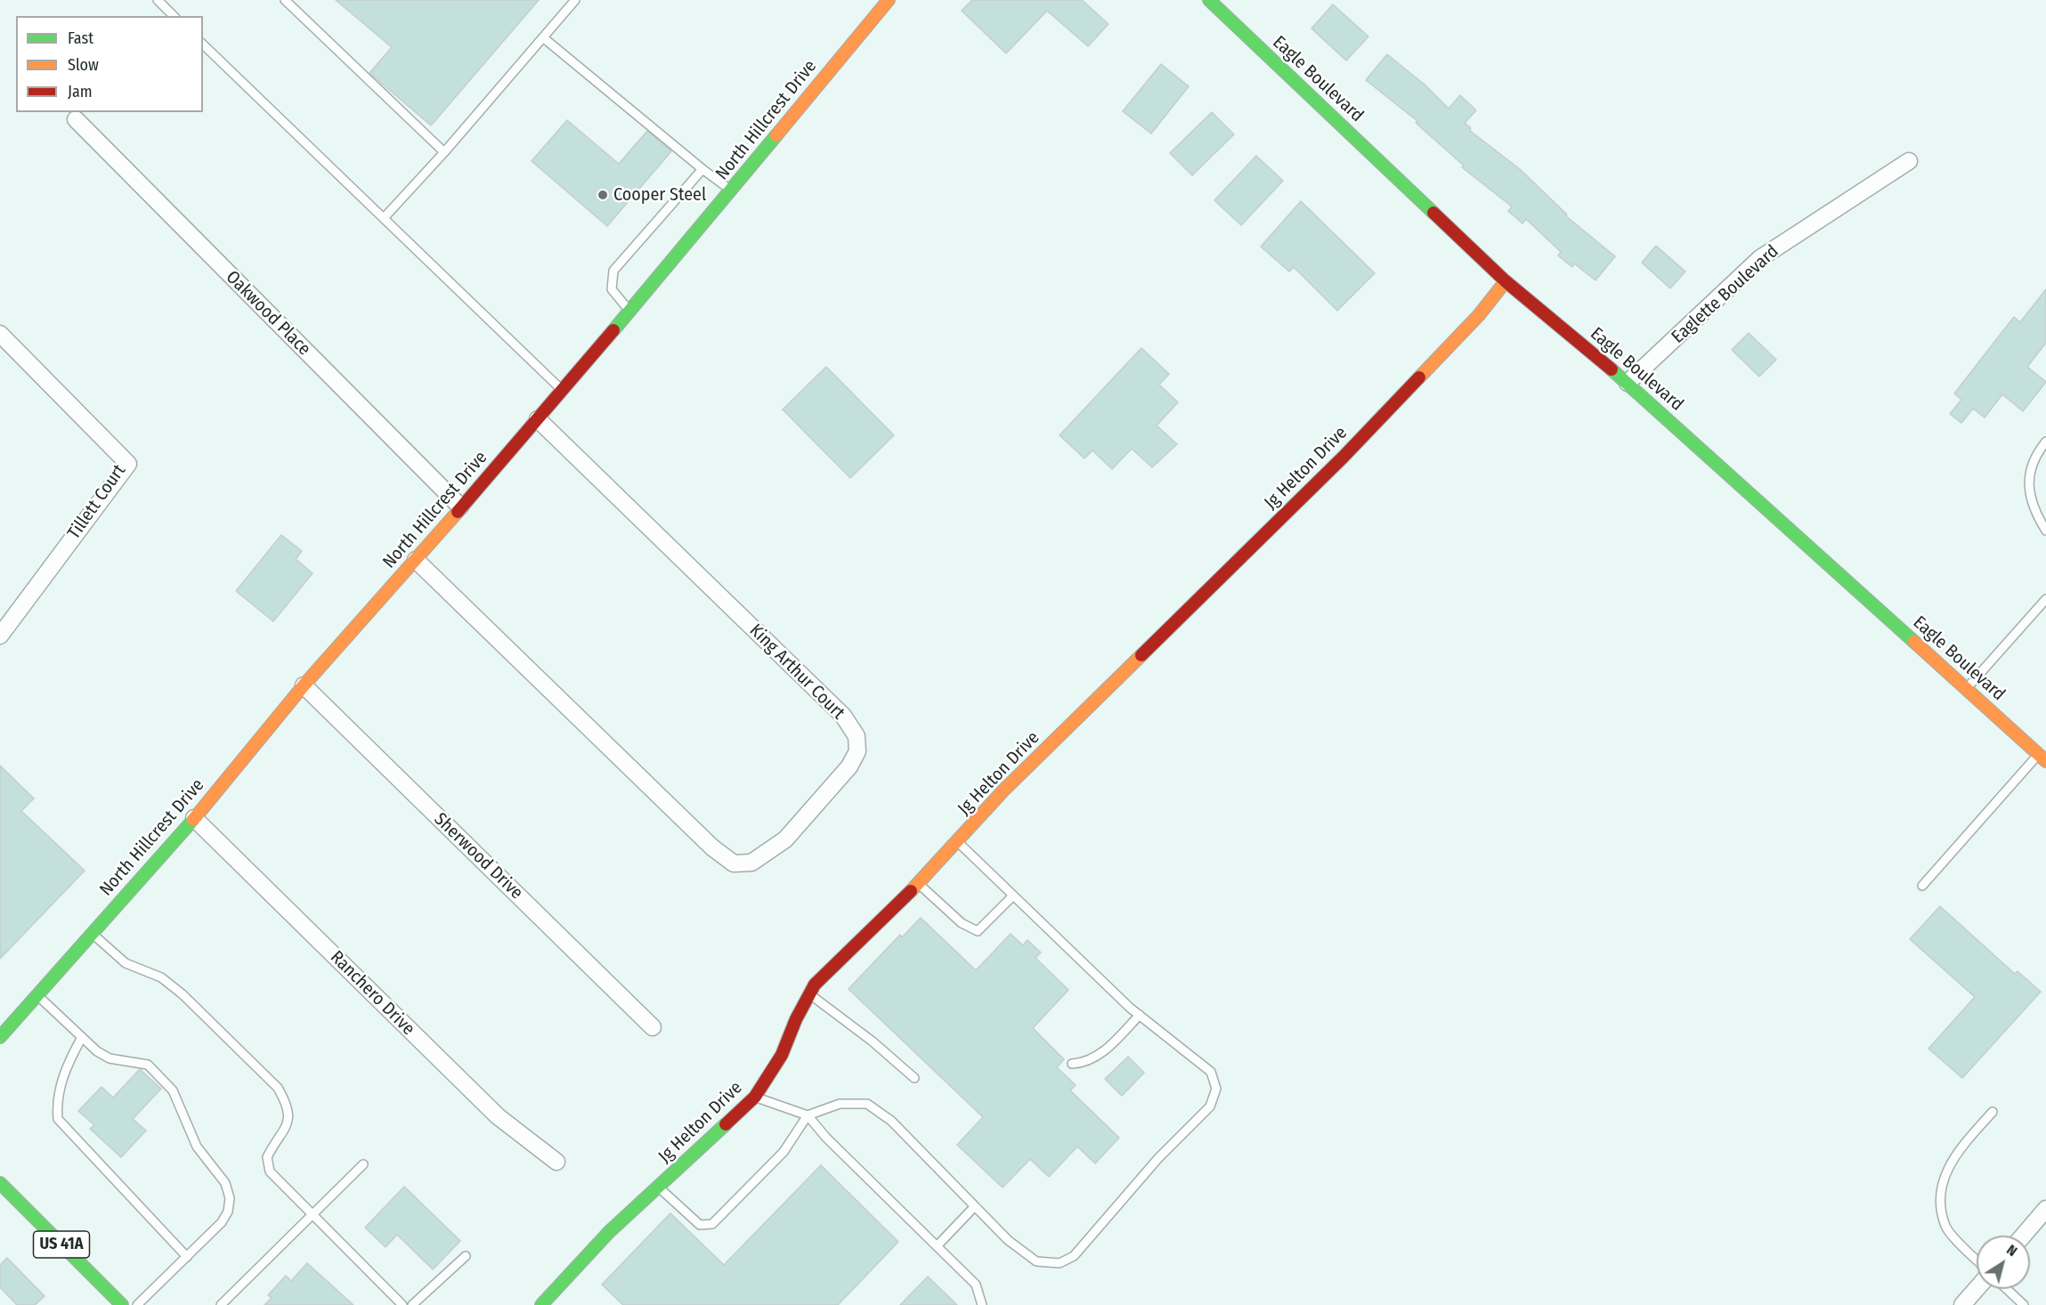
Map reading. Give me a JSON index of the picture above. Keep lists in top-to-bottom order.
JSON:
{
  "streets": {
    "street": [
      "Eagle Boulevard",
      "North Hillcrest Drive",
      "Eaglette Boulevard",
      "Oakwood Place",
      "Jg Helton Drive",
      "Tillett Court",
      "King Arthur Court",
      "Sherwood Drive",
      "Ranchero Drive",
      "US 41A"
    ]
  },
  "crossings": [
    ["Eagle Boulevard", "Eaglette Boulevard"],
    ["Eagle Boulevard", "Jg Helton Drive"],
    ["North Hillcrest Drive", "Oakwood Place"],
    ["North Hillcrest Drive", "King Arthur Court"],
    ["North Hillcrest Drive", "Sherwood Drive"],
    ["North Hillcrest Drive", "Ranchero Drive"]
  ],
  "places": ["Cooper Steel"],
  "legend": ["Fast", "Slow", "Jam"],
  "north": "top right"
}
